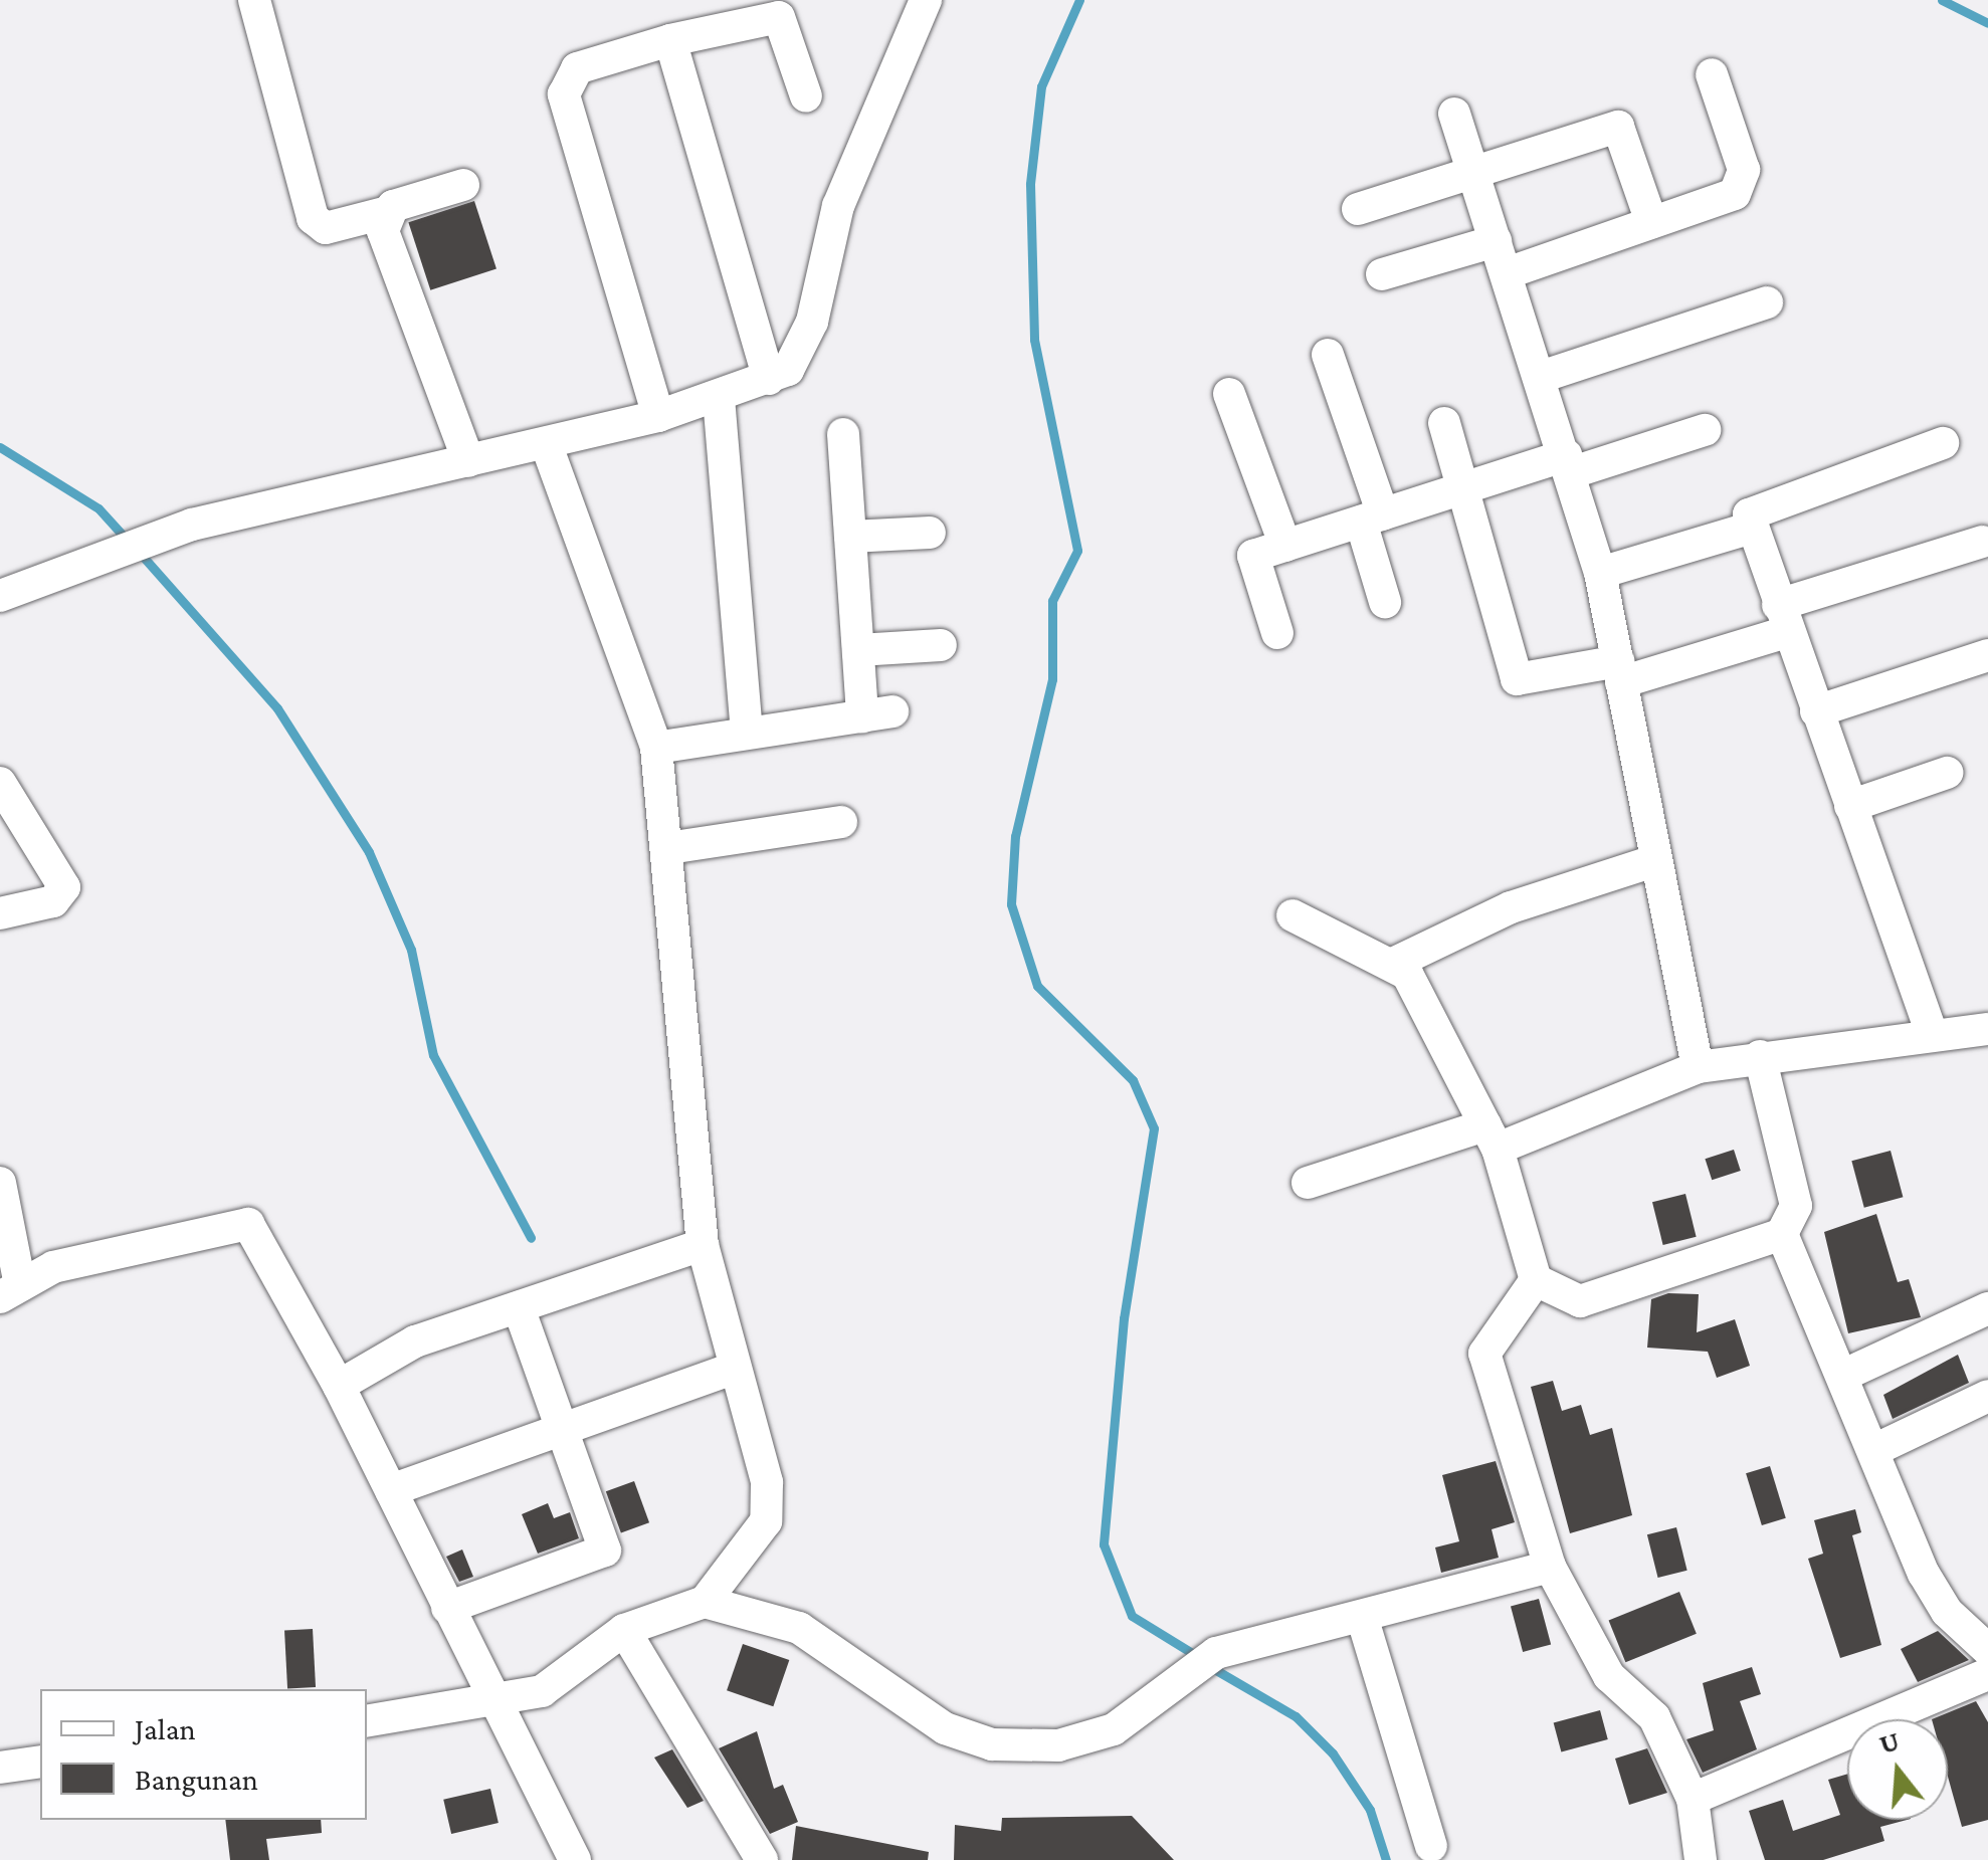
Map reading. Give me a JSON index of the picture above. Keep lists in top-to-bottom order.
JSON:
{
  "legend": ["Jalan", "Bangunan"],
  "north": "top"
}
